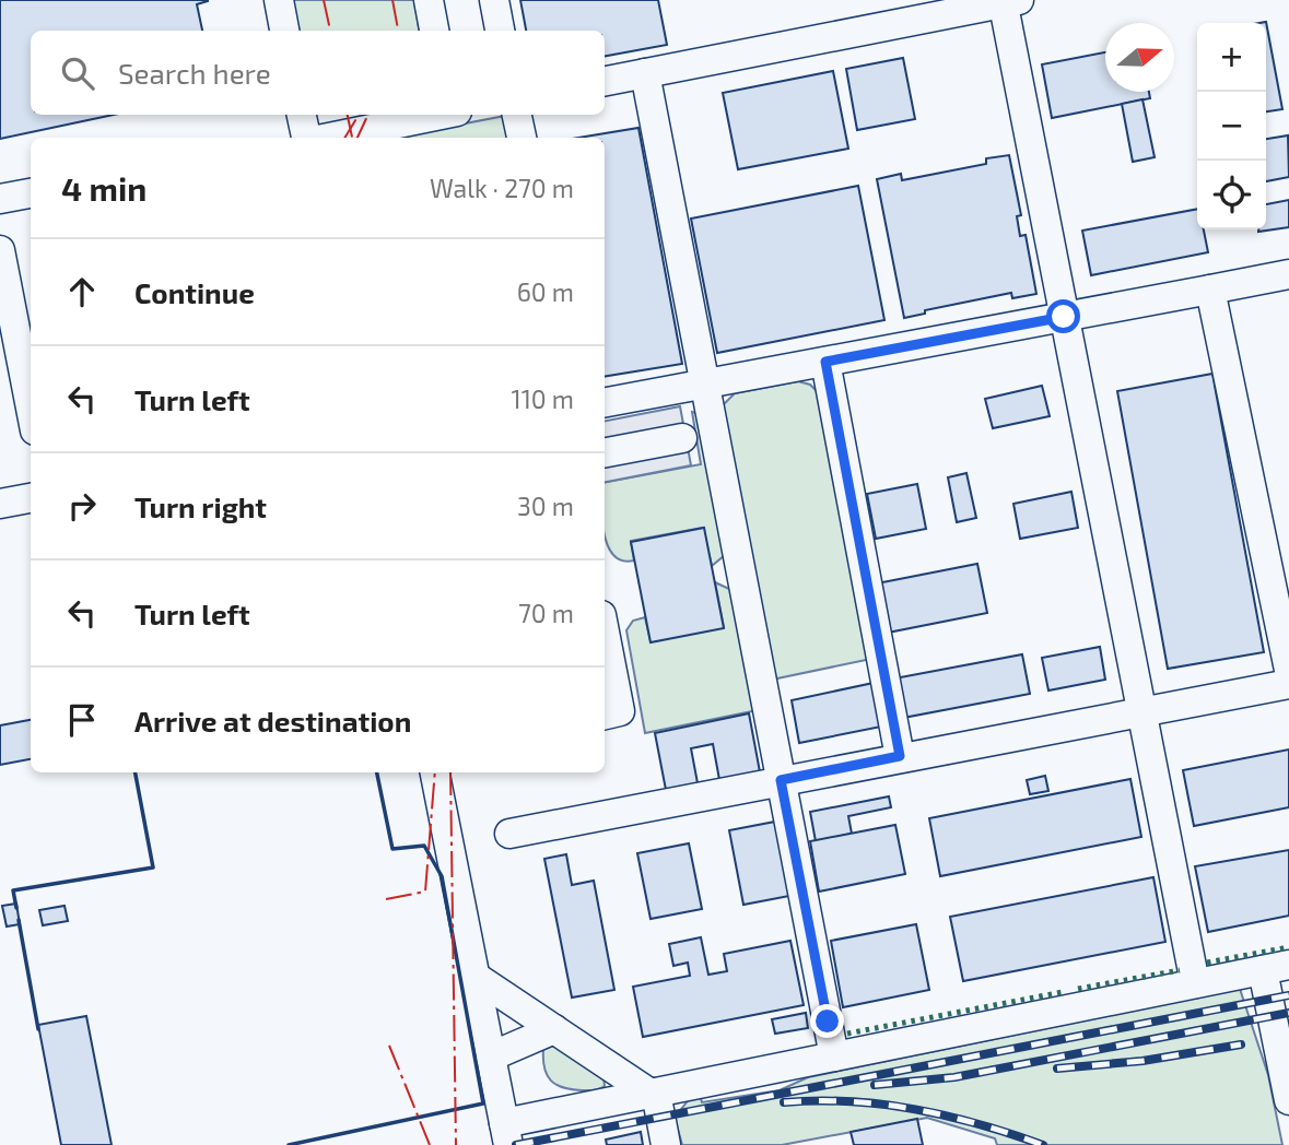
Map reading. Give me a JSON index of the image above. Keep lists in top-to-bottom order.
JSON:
{
  "north": "right",
  "page": {
    "map_buttons": ["+", "−"],
    "search": "Search here",
    "heading": ["4 min", "Walk · 270 m"],
    "list": [
      ["Continue", "60 m"],
      ["Turn left", "110 m"],
      ["Turn right", "30 m"],
      ["Turn left", "70 m"],
      "Arrive at destination"
    ]
  }
}
